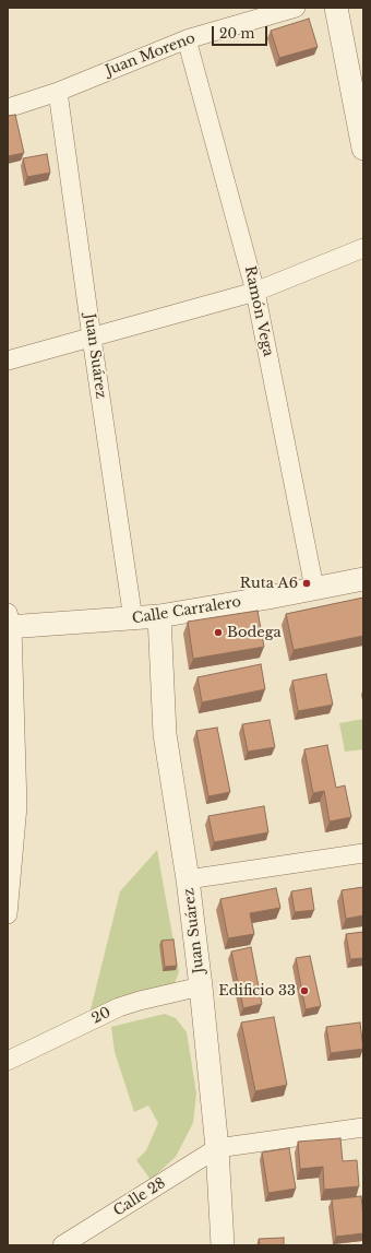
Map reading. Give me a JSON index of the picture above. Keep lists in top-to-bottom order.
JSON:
{
  "streets": {
    "street": [
      "Juan Moreno",
      "Ramón Vega",
      "Juan Suárez",
      "Calle Carralero",
      "20",
      "Calle 28"
    ]
  },
  "crossings": [
    ["Juan Moreno", "Ramón Vega"],
    ["Juan Moreno", "Juan Suárez"],
    ["Ramón Vega", "Calle Carralero"],
    ["Juan Suárez", "Calle Carralero"],
    ["Juan Suárez", "20"],
    ["Juan Suárez", "Calle 28"]
  ],
  "places": ["Ruta A6", "Bodega", "Edificio 33"],
  "scale_bar": "20 m"
}
